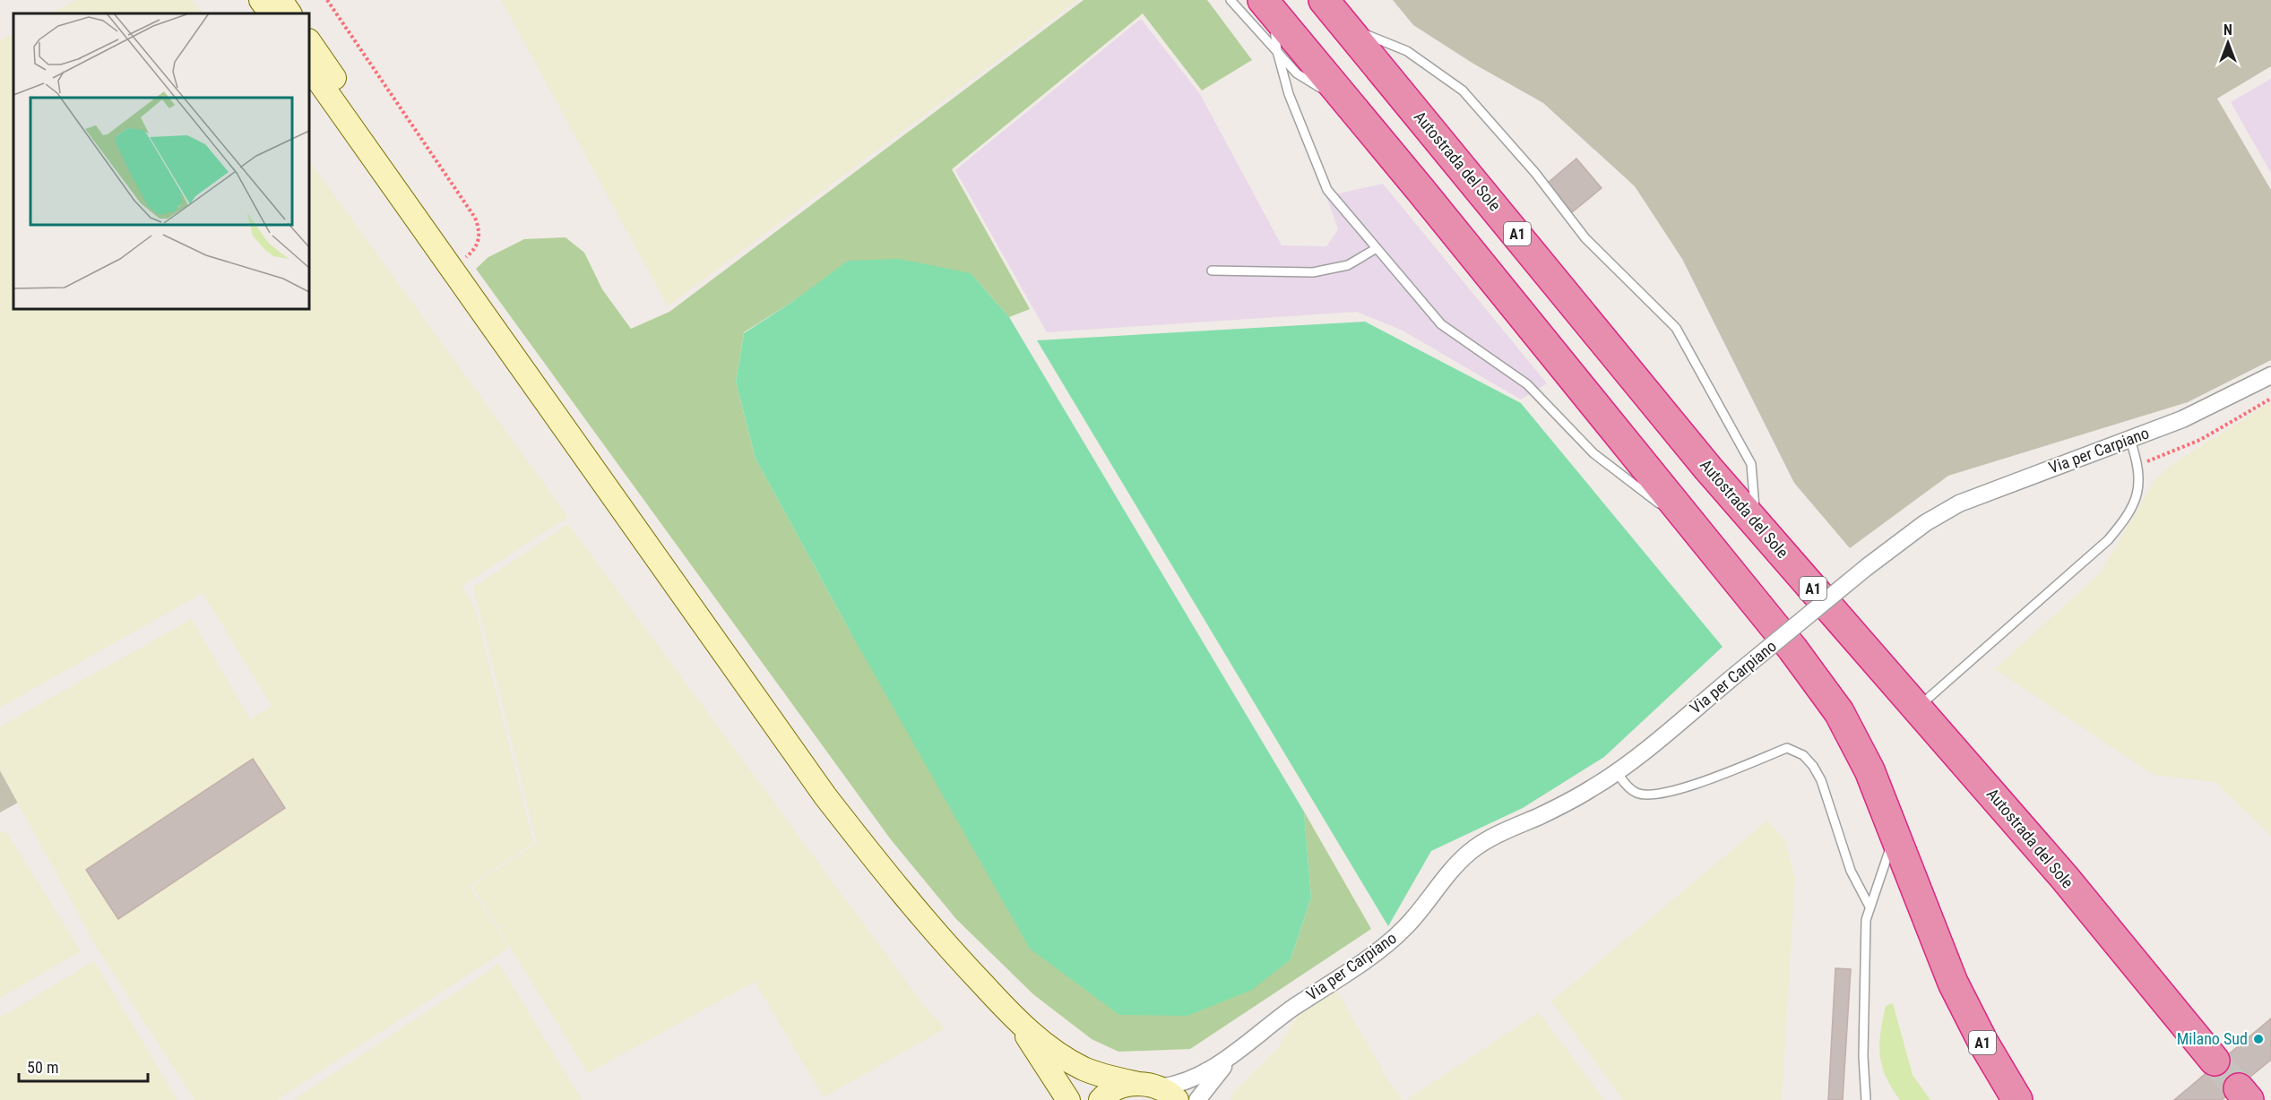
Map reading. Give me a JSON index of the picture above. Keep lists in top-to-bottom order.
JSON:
{
  "streets": {
    "highway": ["Autostrada del Sole", "A1"],
    "street": ["Via per Carpiano"]
  },
  "crossings": [
    ["Autostrada del Sole", "A1"]
  ],
  "places": ["Milano Sud"],
  "scale_bar": "50 m",
  "north": "top"
}
